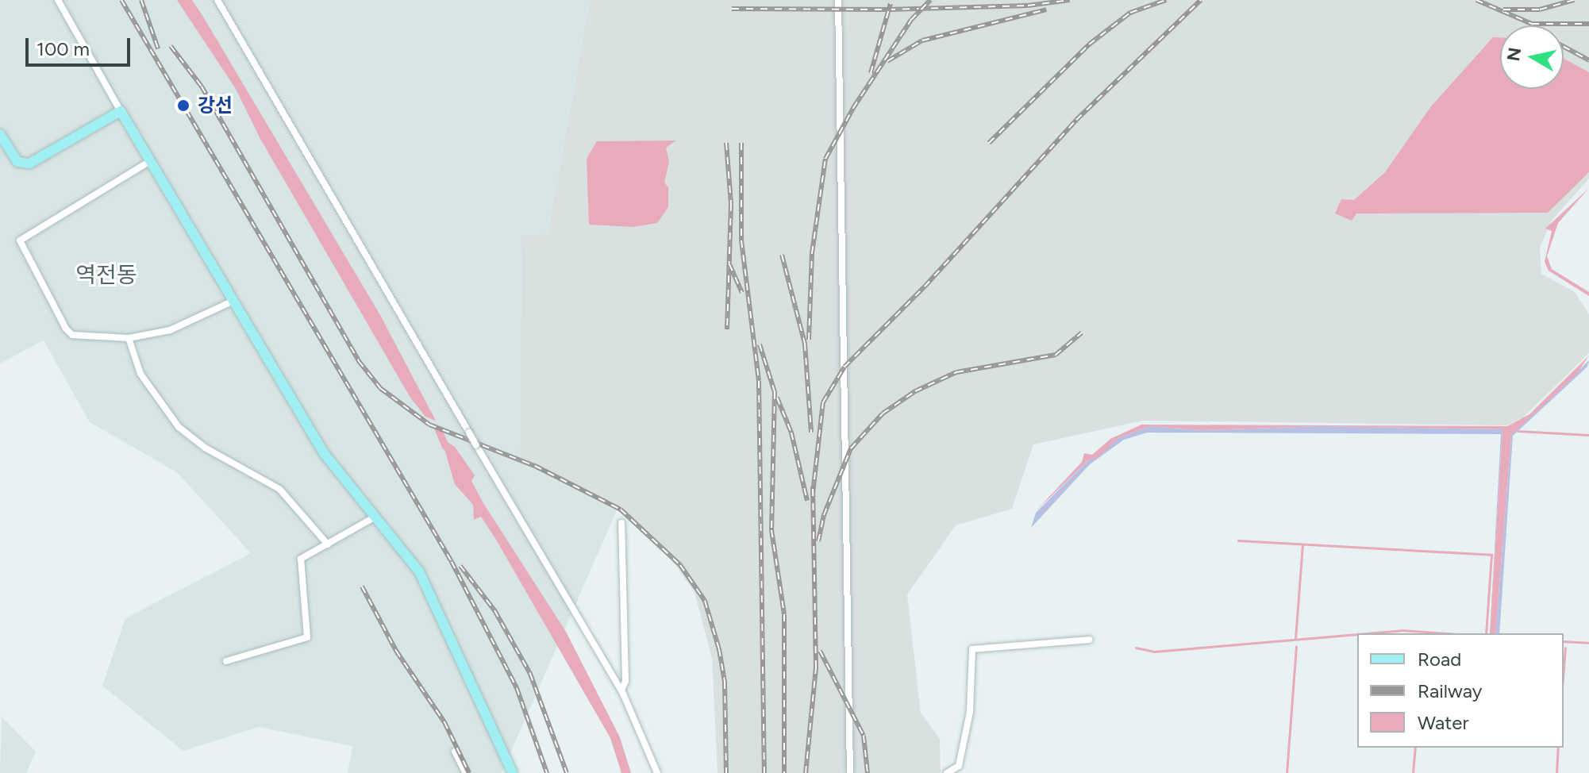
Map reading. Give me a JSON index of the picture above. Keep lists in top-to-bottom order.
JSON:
{
  "districts": ["역전동"],
  "places": ["강선"],
  "legend": ["Road", "Railway", "Water"],
  "scale_bar": "100 m",
  "north": "left"
}
